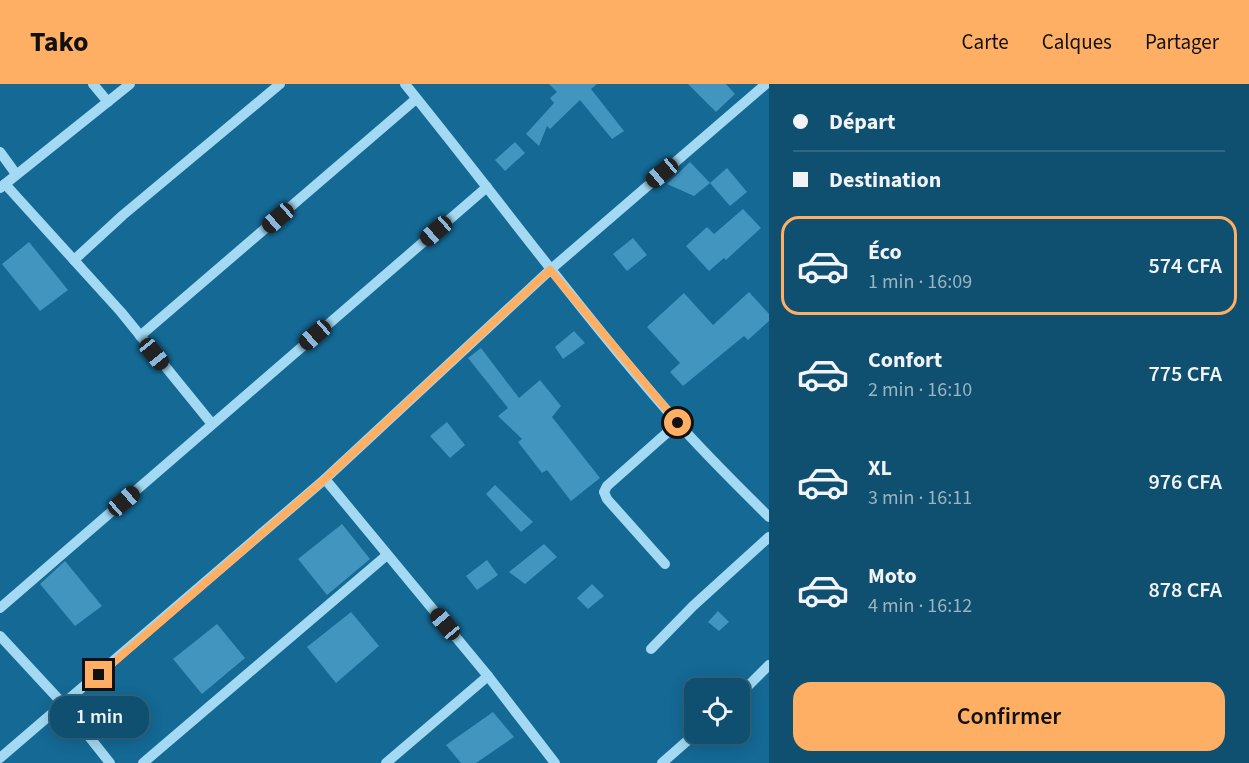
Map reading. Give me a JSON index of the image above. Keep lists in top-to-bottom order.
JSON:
{
  "page": {
    "header": "Tako",
    "nav": ["Carte", "Calques", "Partager"],
    "banner": ["Départ", "Destination"],
    "list": [
      {
        "name": "Éco",
        "note": "1 min · 16:09",
        "value": "574 CFA"
      },
      {
        "name": "Confort",
        "note": "2 min · 16:10",
        "value": "775 CFA"
      },
      {
        "name": "XL",
        "note": "3 min · 16:11",
        "value": "976 CFA"
      },
      {
        "name": "Moto",
        "note": "4 min · 16:12",
        "value": "878 CFA"
      }
    ],
    "buttons": "Confirmer",
    "bubble": "1 min"
  }
}
